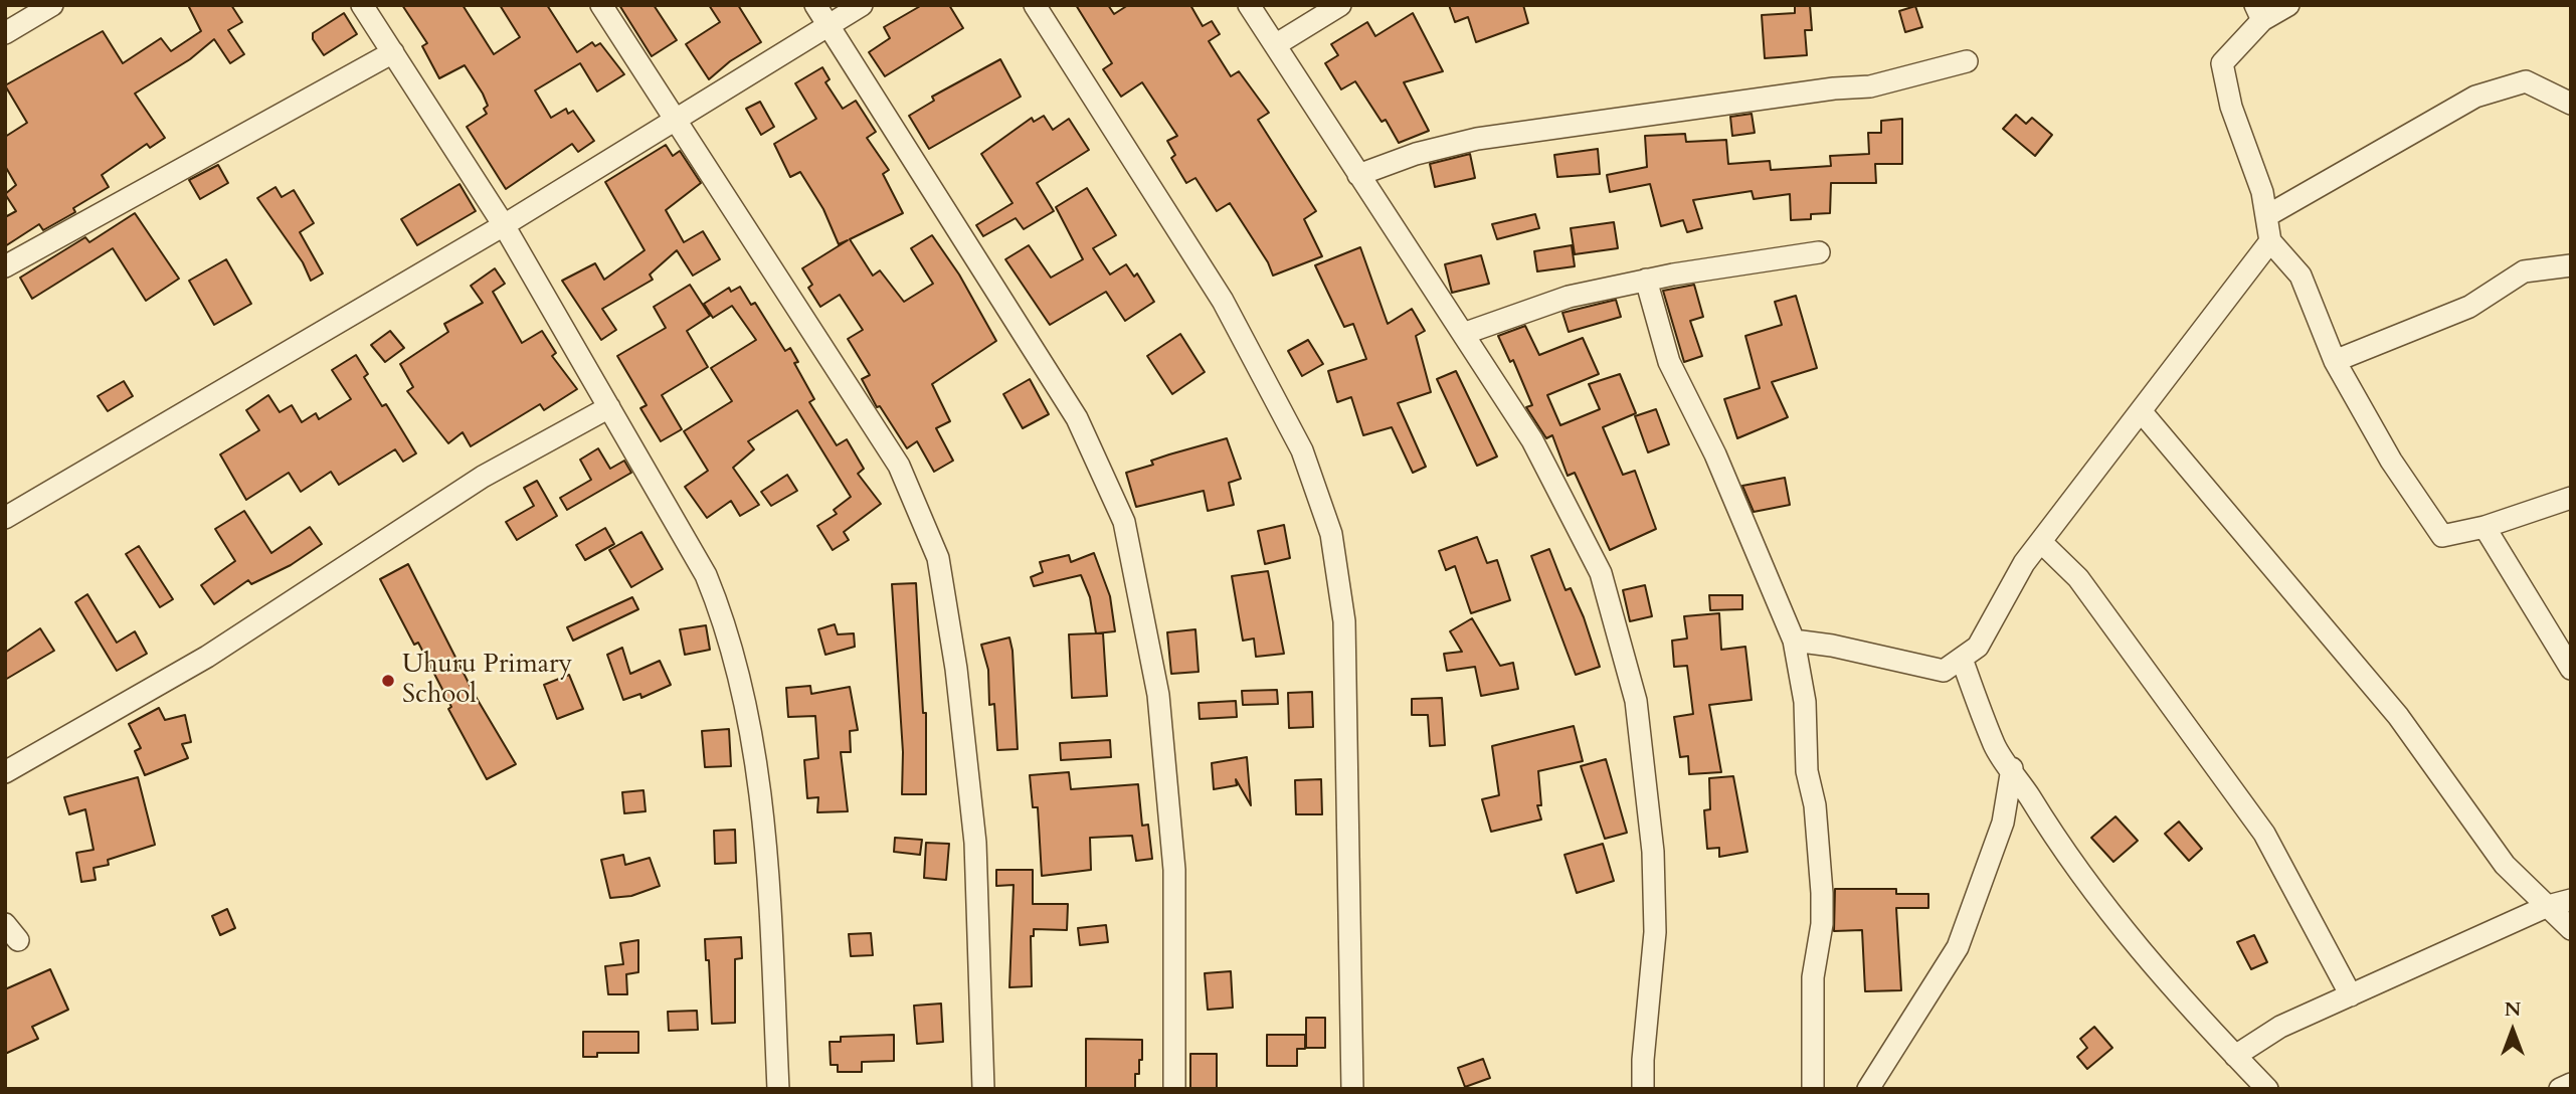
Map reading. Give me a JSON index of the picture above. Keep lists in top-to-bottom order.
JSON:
{
  "places": ["Uhuru Primary School"],
  "north": "top"
}
